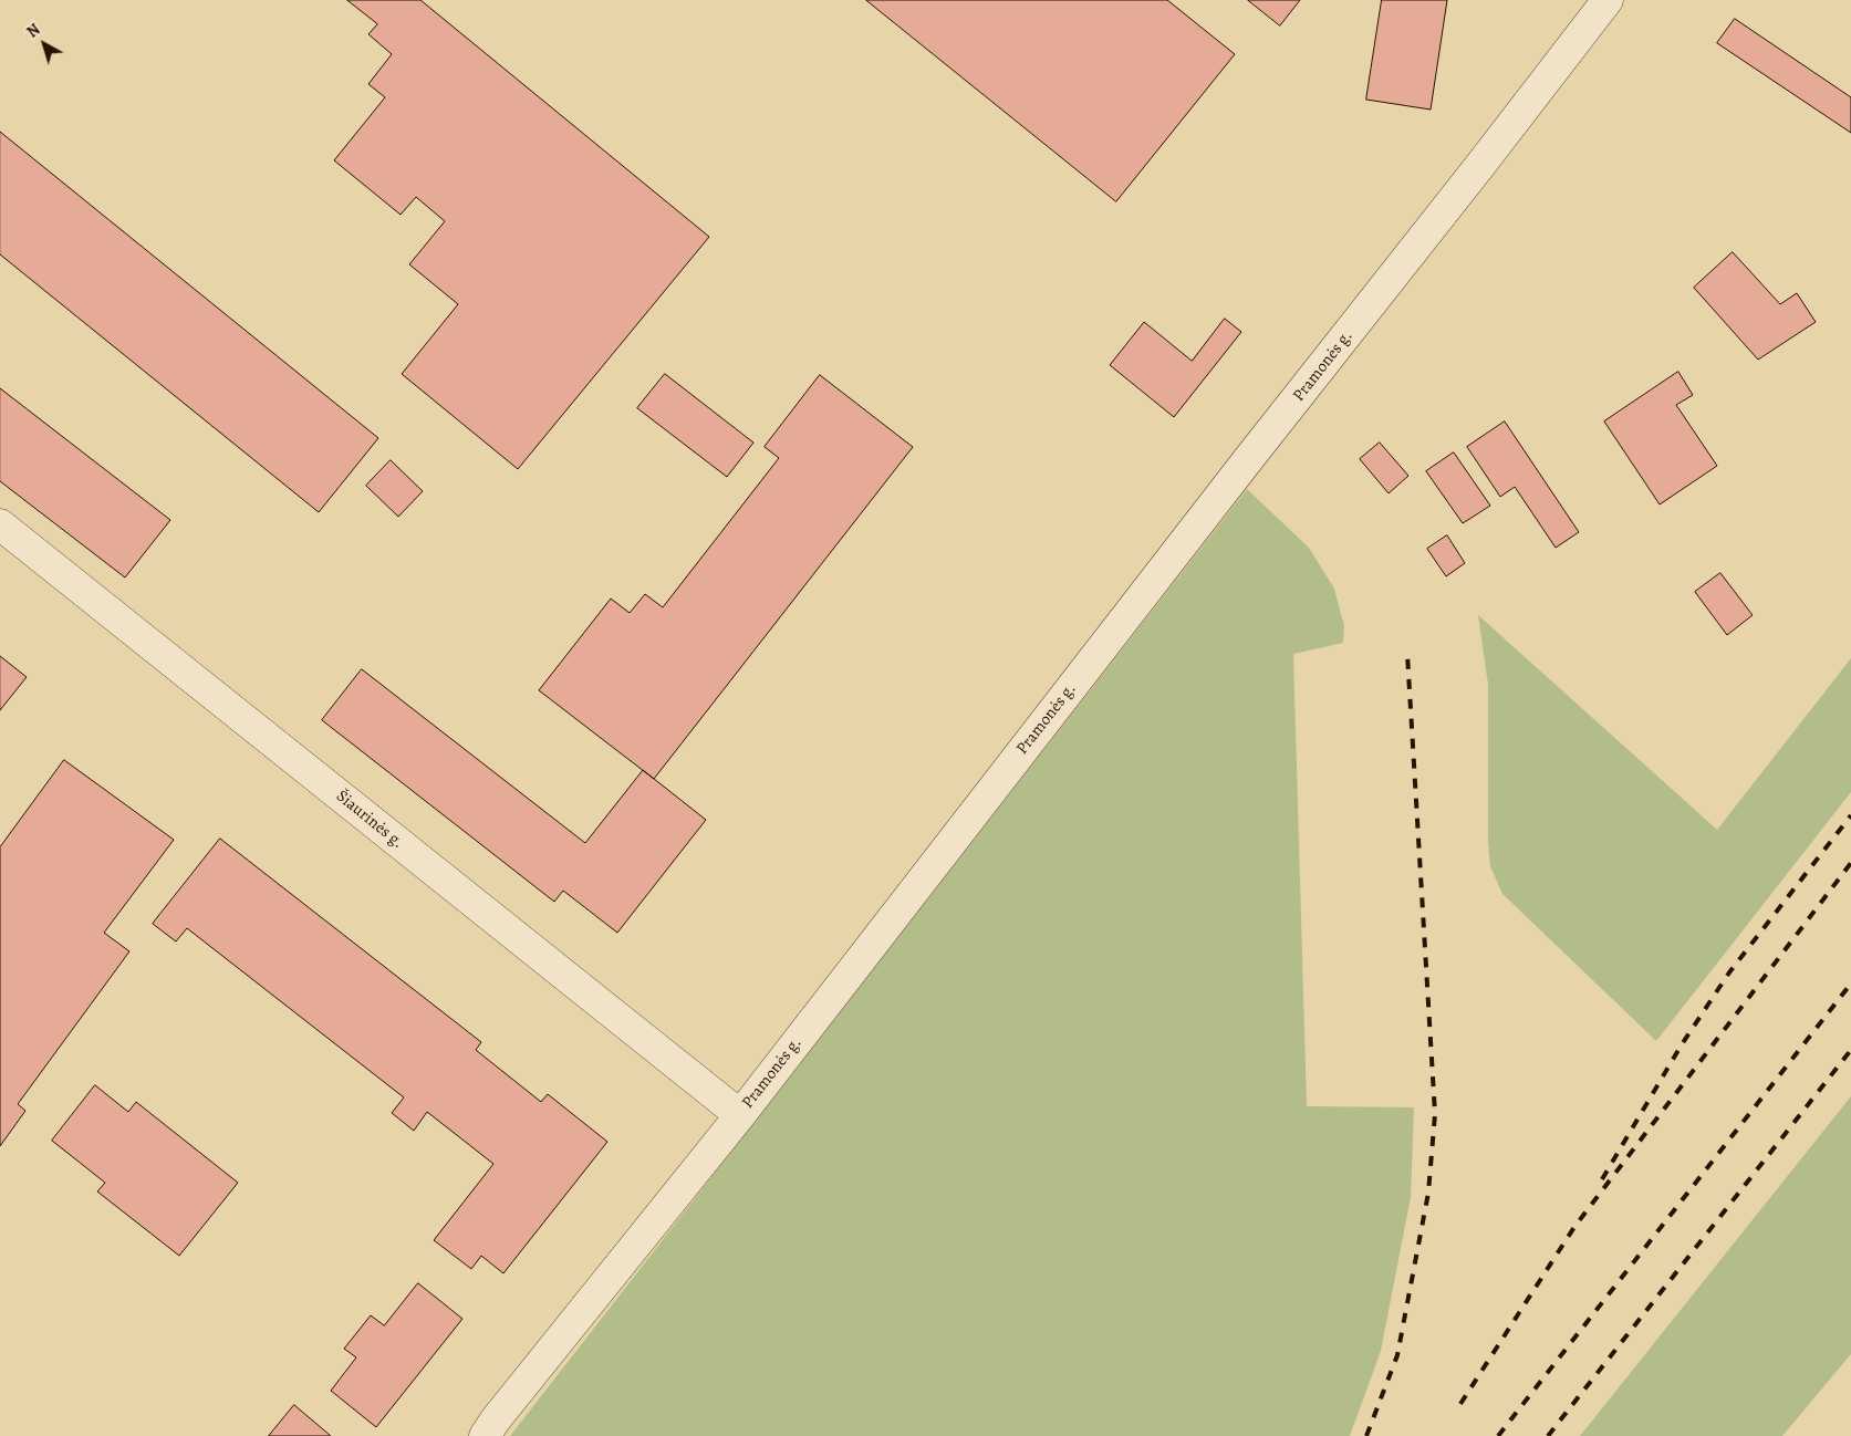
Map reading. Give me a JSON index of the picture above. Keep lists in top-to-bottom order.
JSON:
{
  "streets": {
    "street": ["Pramonės g.", "Šiaurinės g."]
  },
  "crossings": [
    ["Pramonės g.", "Šiaurinės g."]
  ],
  "north": "top left"
}
